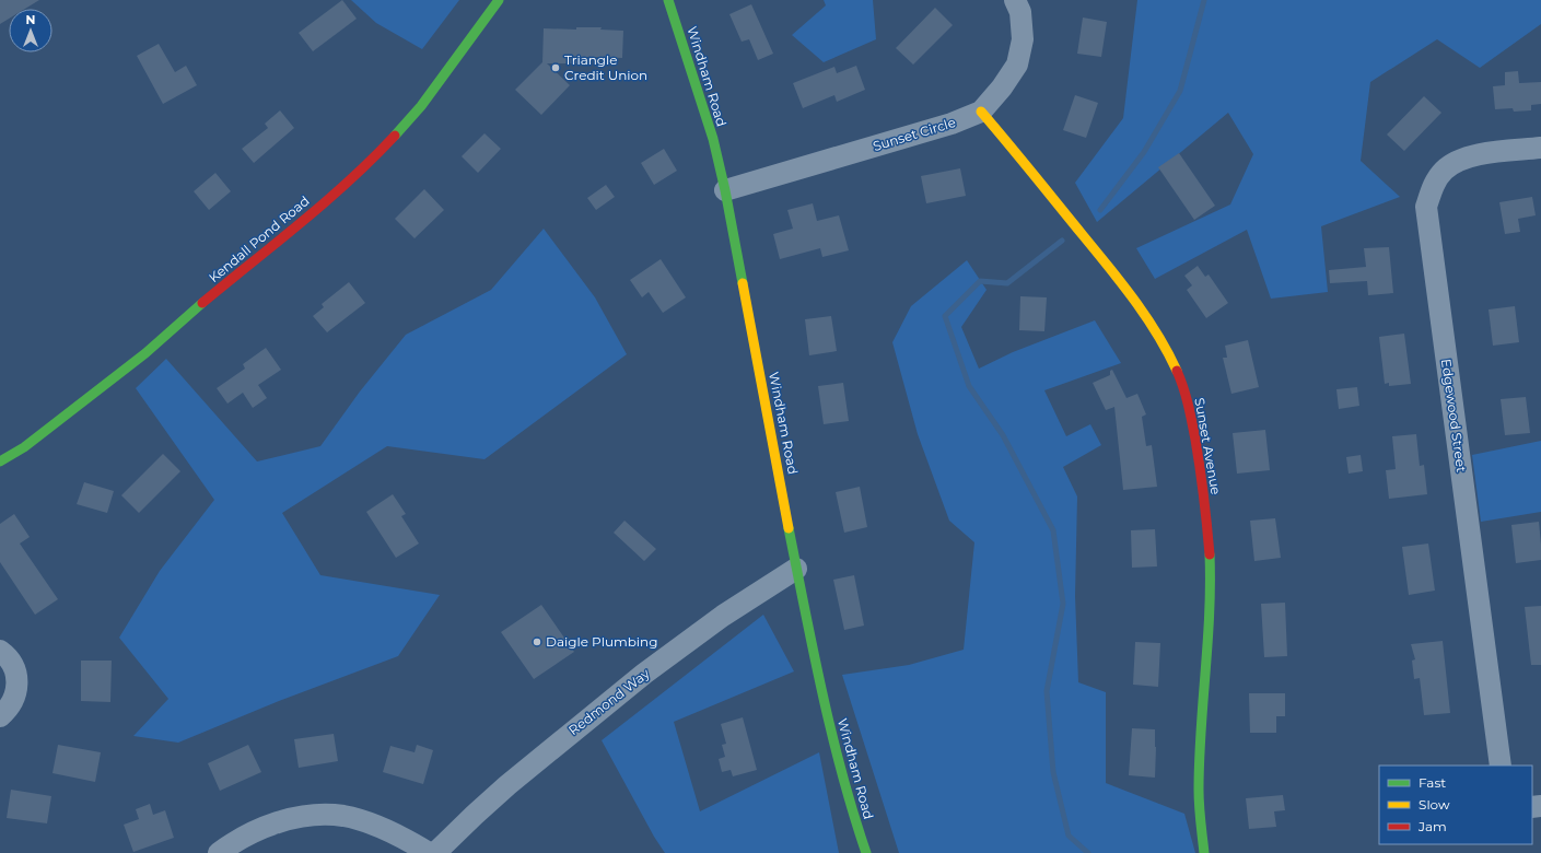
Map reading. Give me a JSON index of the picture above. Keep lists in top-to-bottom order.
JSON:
{
  "streets": {
    "street": [
      "Windham Road",
      "Sunset Circle",
      "Kendall Pond Road",
      "Edgewood Street",
      "Sunset Avenue",
      "Redmond Way"
    ]
  },
  "crossings": [
    ["Windham Road", "Sunset Circle"],
    ["Windham Road", "Redmond Way"],
    ["Sunset Circle", "Sunset Avenue"]
  ],
  "places": ["Triangle Credit Union", "Daigle Plumbing"],
  "legend": ["Fast", "Slow", "Jam"],
  "north": "top"
}
